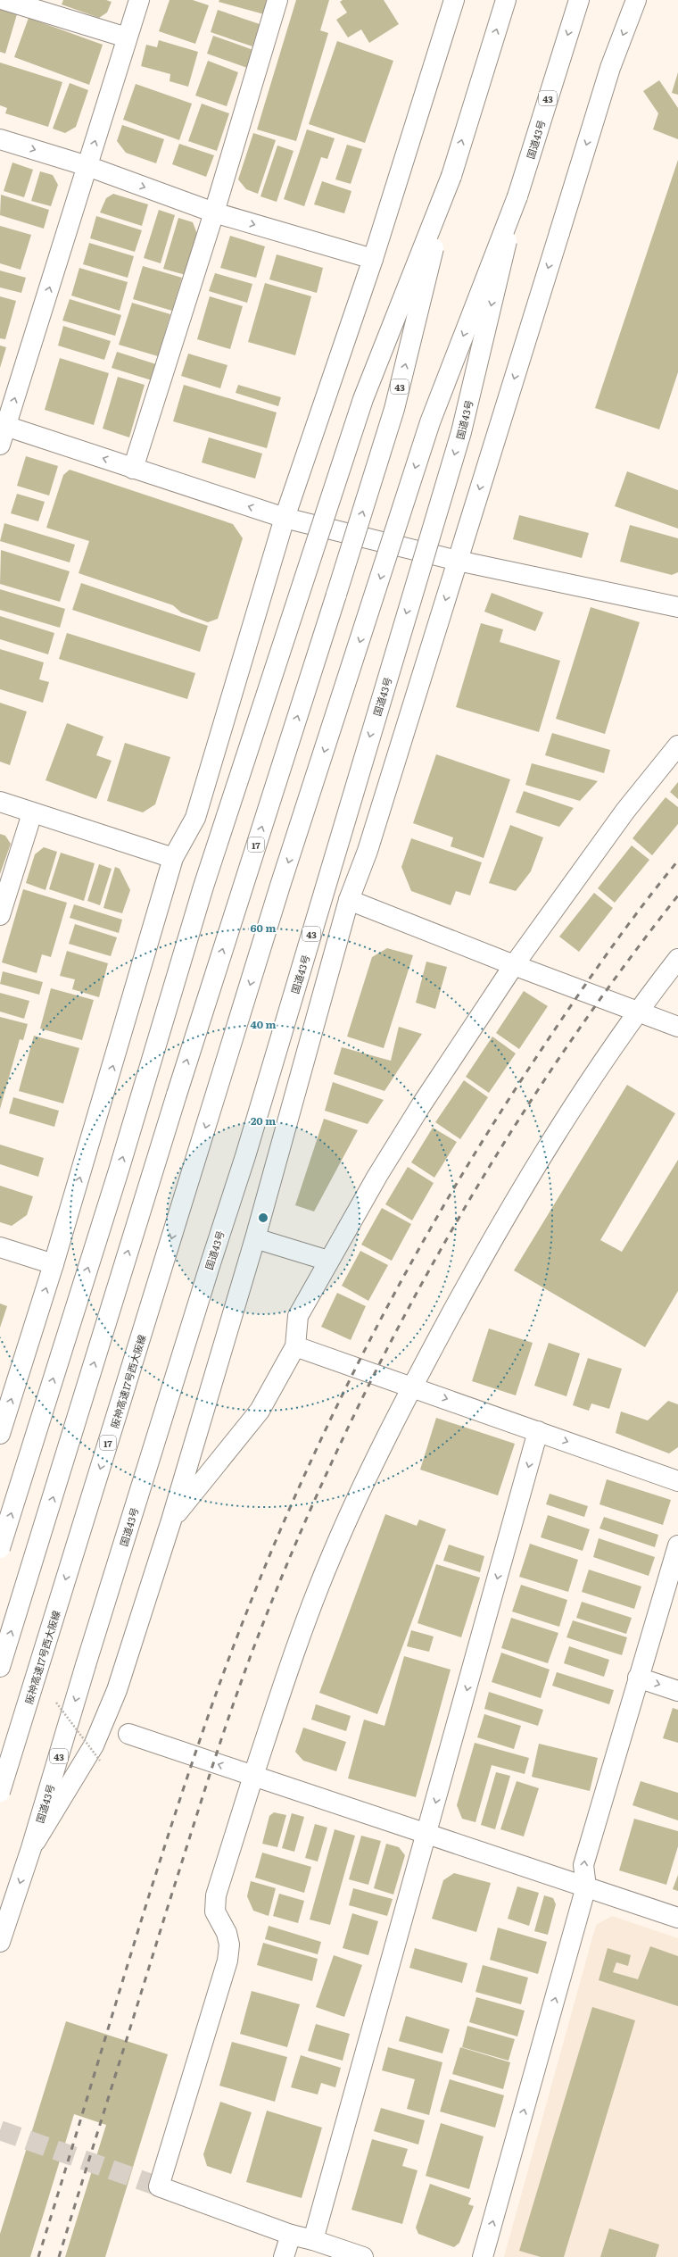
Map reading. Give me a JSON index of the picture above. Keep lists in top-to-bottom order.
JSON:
{
  "streets": {
    "main road": [
      "43",
      "国道43号",
      "17",
      "阪神高速17号西大阪線"
    ]
  },
  "crossings": [
    ["43", "17"],
    ["国道43号", "阪神高速17号西大阪線"]
  ],
  "rings": ["60 m", "40 m", "20 m"]
}
